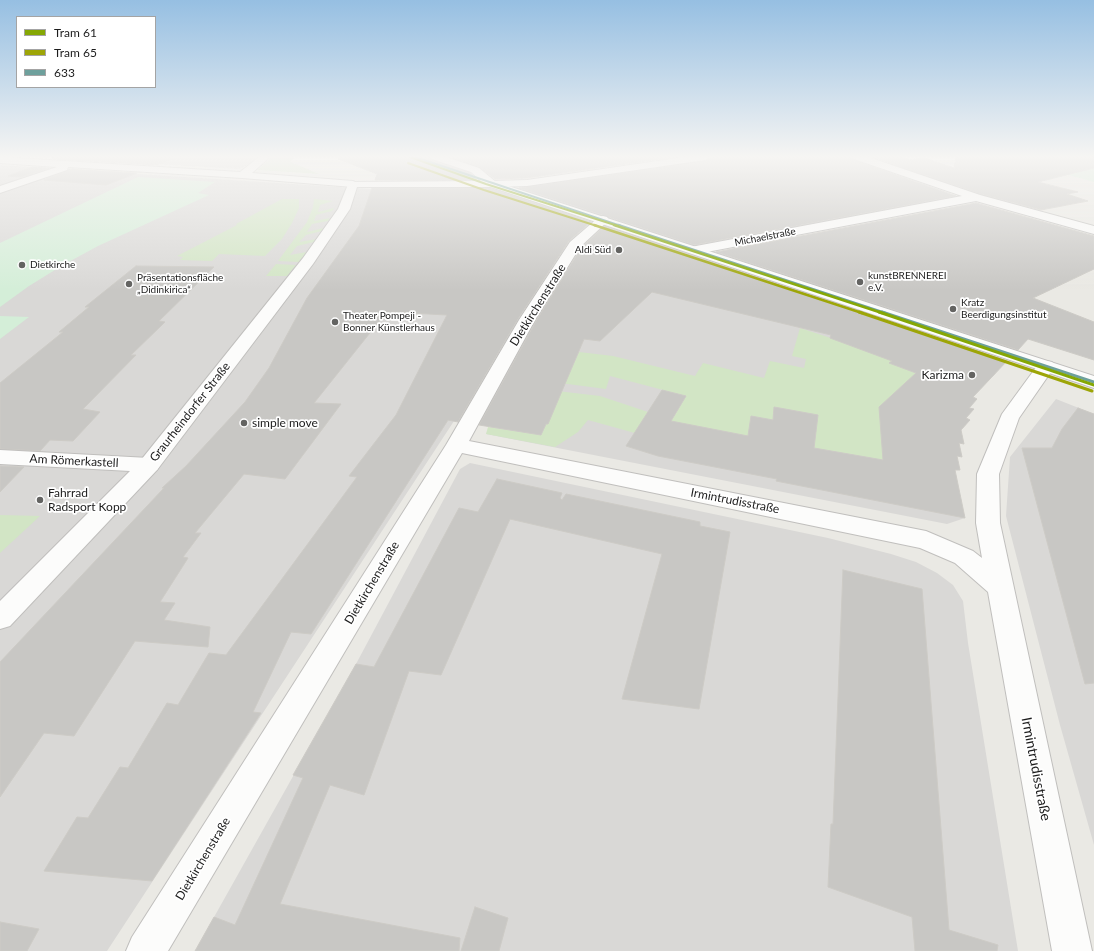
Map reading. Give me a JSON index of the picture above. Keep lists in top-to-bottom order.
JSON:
{
  "streets": {
    "street": [
      "Michaelstraße",
      "Dietkirchenstraße",
      "Graurheindorfer Straße",
      "Am Römerkastell",
      "Irmintrudisstraße"
    ]
  },
  "crossings": [
    ["Dietkirchenstraße", "Irmintrudisstraße"],
    ["Graurheindorfer Straße", "Am Römerkastell"]
  ],
  "places": [
    "Aldi Süd",
    "Dietkirche",
    "kunstBRENNEREI e.V.",
    "Präsentationsfläche „Didinkirica“",
    "Kratz Beerdigungsinstitut",
    "Theater Pompeji - Bonner Künstlerhaus",
    "Karizma",
    "simple move",
    "Fahrrad Radsport Kopp"
  ],
  "lines": ["tram line 61", "tram line 65", "transit line 633"],
  "legend": ["Tram 61", "Tram 65", "633"]
}
